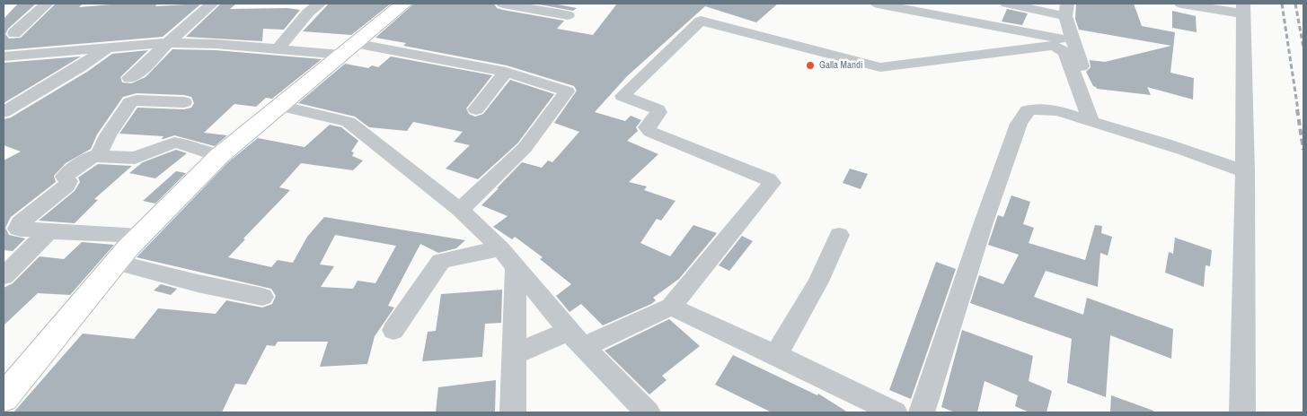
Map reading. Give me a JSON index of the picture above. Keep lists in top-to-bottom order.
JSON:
{
  "places": ["Galla Mandi"]
}
